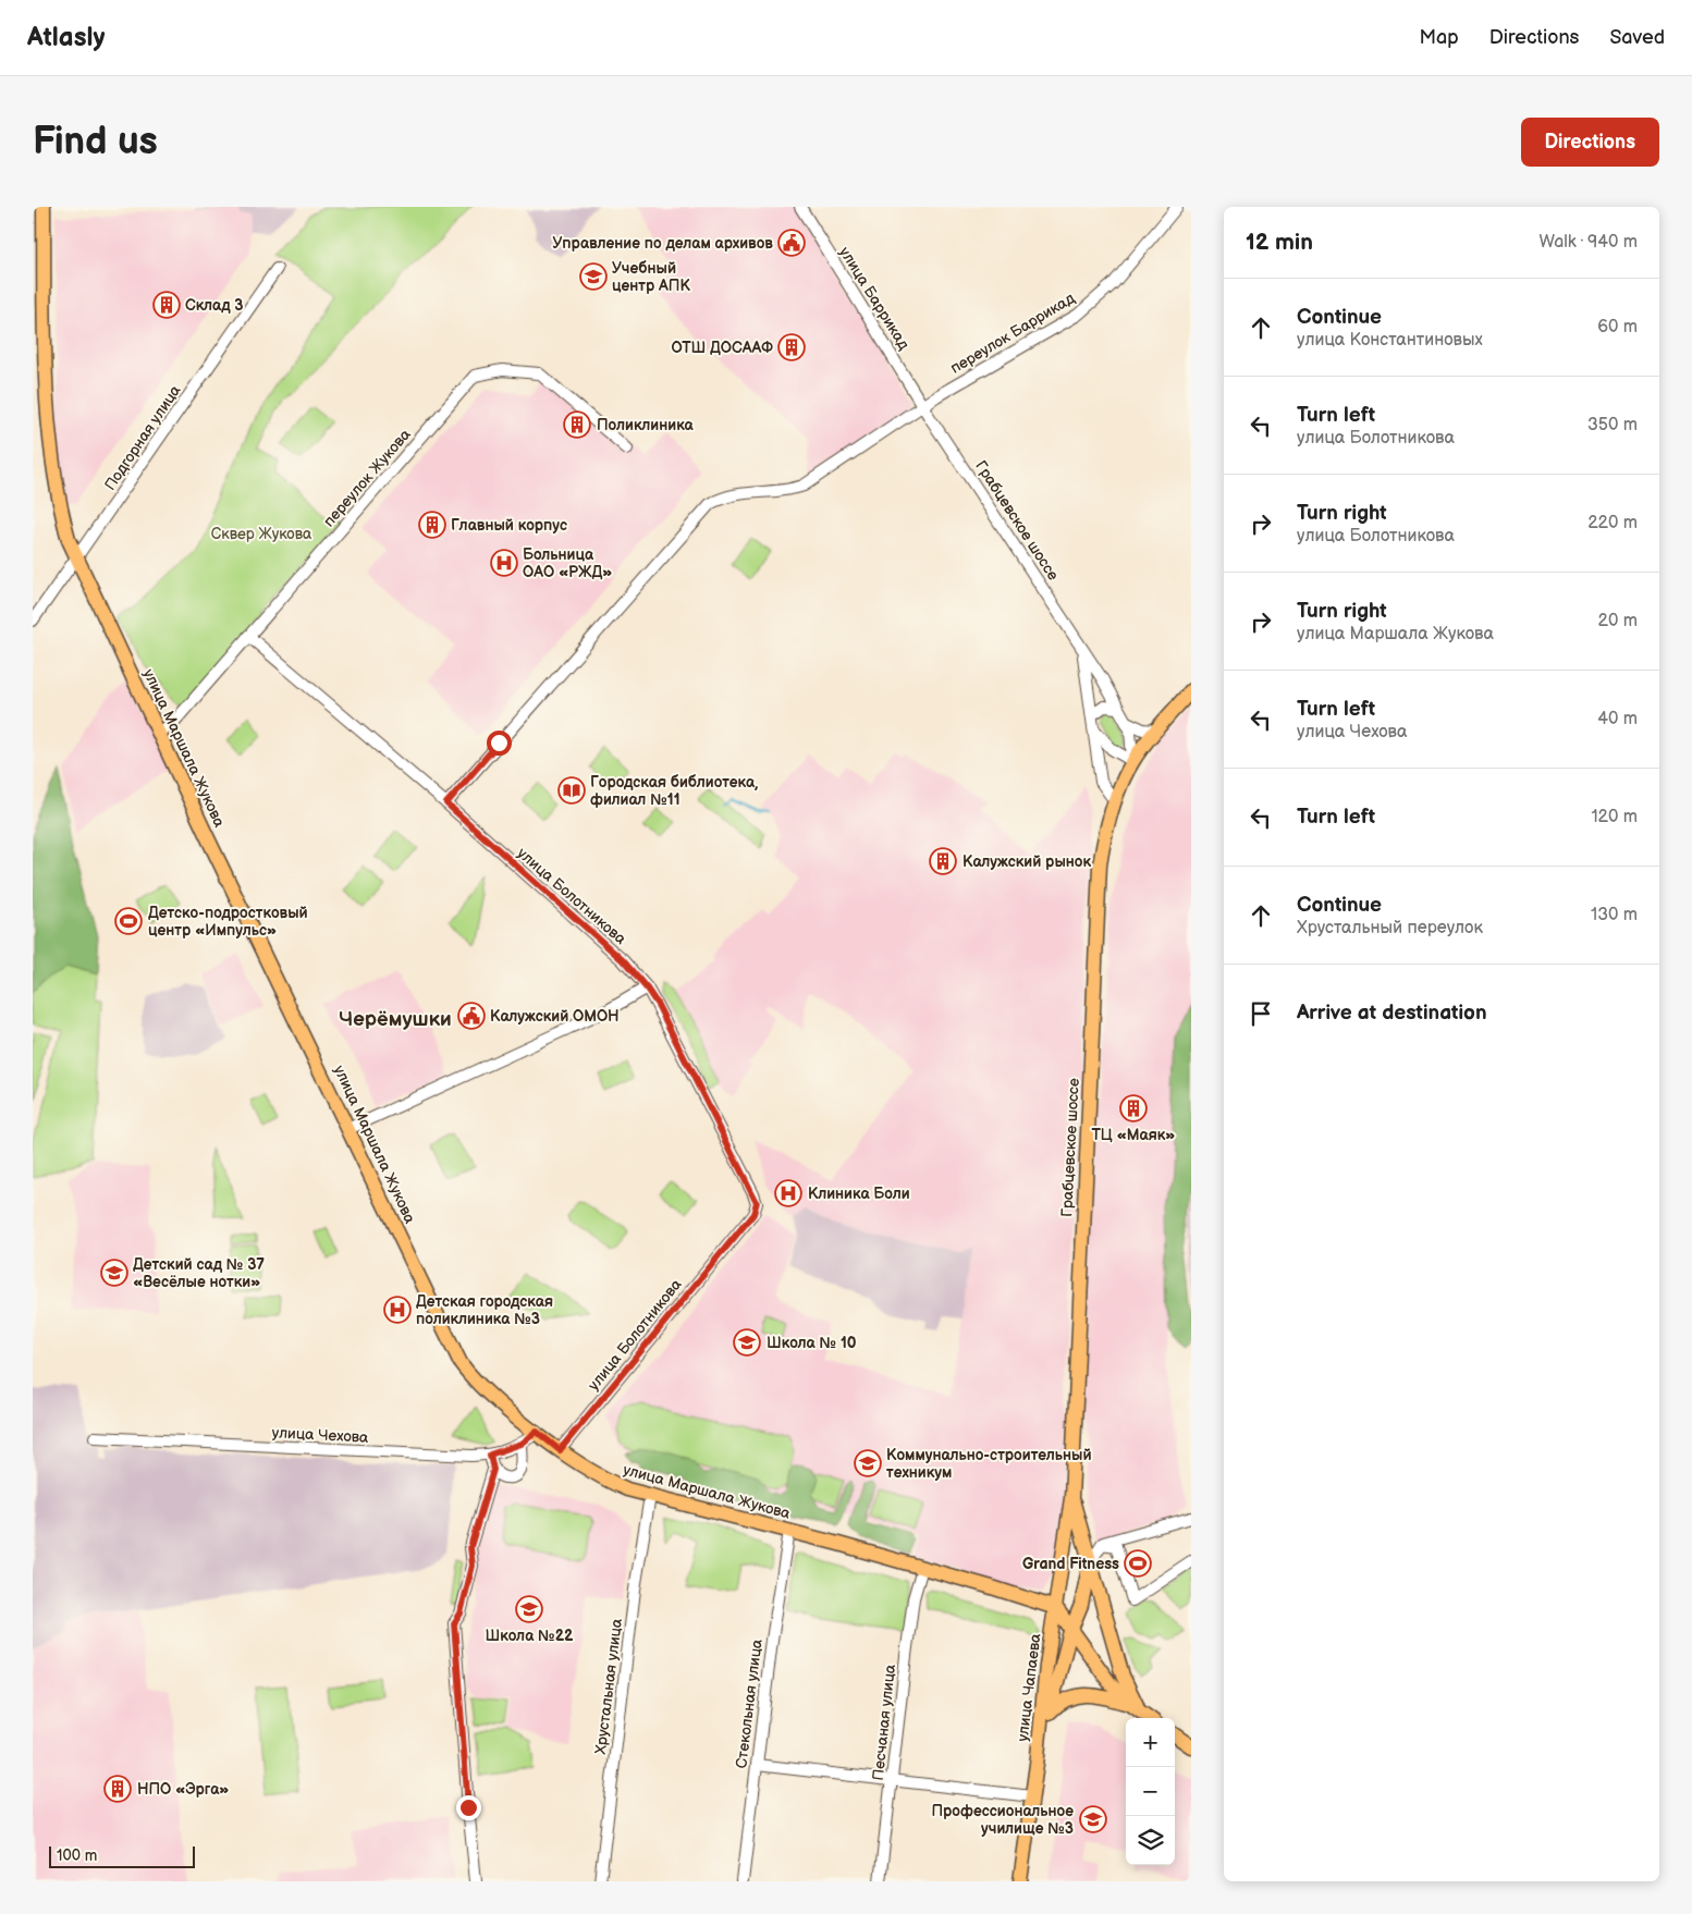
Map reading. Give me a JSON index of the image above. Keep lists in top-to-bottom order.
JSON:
{
  "streets": {
    "main road": ["Грабцевское шоссе", "улица Маршала Жукова", "улица Чапаева"],
    "street": [
      "улица Баррикад",
      "переулок Баррикад",
      "Подгорная улица",
      "переулок Жукова",
      "улица Болотникова",
      "улица Чехова",
      "Хрустальная улица",
      "Стекольная улица",
      "Песчаная улица"
    ]
  },
  "crossings": [
    ["улица Баррикад", "переулок Баррикад"],
    ["улица Баррикад", "Грабцевское шоссе"],
    ["переулок Баррикад", "Грабцевское шоссе"],
    ["переулок Баррикад", "улица Болотникова"],
    ["Подгорная улица", "улица Маршала Жукова"],
    ["переулок Жукова", "улица Маршала Жукова"],
    ["переулок Жукова", "улица Болотникова"],
    ["Грабцевское шоссе", "улица Чапаева"],
    ["улица Маршала Жукова", "улица Болотникова"],
    ["улица Маршала Жукова", "улица Чехова"],
    ["улица Маршала Жукова", "Хрустальная улица"],
    ["улица Маршала Жукова", "улица Чапаева"],
    ["улица Маршала Жукова", "Стекольная улица"],
    ["улица Маршала Жукова", "Песчаная улица"]
  ],
  "districts": ["Черёмушки"],
  "parks": ["Сквер Жукова"],
  "places": {
    "public building": ["Управление по делам архивов", "Калужский ОМОН"],
    "school or university": [
      "Учебный центр АПК",
      "Детский сад № 37 «Весёлые нотки»",
      "Школа № 10",
      "Коммунально-строительный техникум",
      "Школа №22",
      "Профессиональное училище №3"
    ],
    "building": [
      "Склад 3",
      "ОТШ ДОСААФ",
      "Поликлиника",
      "Главный корпус",
      "Калужский рынок",
      "ТЦ «Маяк»",
      "НПО «Эрга»"
    ],
    "hospital": ["Больница ОАО «РЖД»", "Клиника Боли", "Детская городская поликлиника №3"],
    "library": ["Городская библиотека, филиал №11"],
    "sports": ["Детско-подростковый центр «Импульс»", "Grand Fitness"]
  },
  "scale_bar": "100 m",
  "page": {
    "header": "Atlasly",
    "nav": ["Map", "Directions", "Saved"],
    "buttons": "Directions",
    "title": "Find us",
    "heading": ["12 min", "Walk · 940 m"],
    "list": [
      ["Continue", "улица Константиновых", "60 m"],
      ["Turn left", "улица Болотникова", "350 m"],
      ["Turn right", "улица Болотникова", "220 m"],
      ["Turn right", "улица Маршала Жукова", "20 m"],
      ["Turn left", "улица Чехова", "40 m"],
      ["Turn left", "120 m"],
      ["Continue", "Хрустальный переулок", "130 m"],
      "Arrive at destination"
    ],
    "map_buttons": ["+", "−"],
    "scale": "100 m"
  }
}
